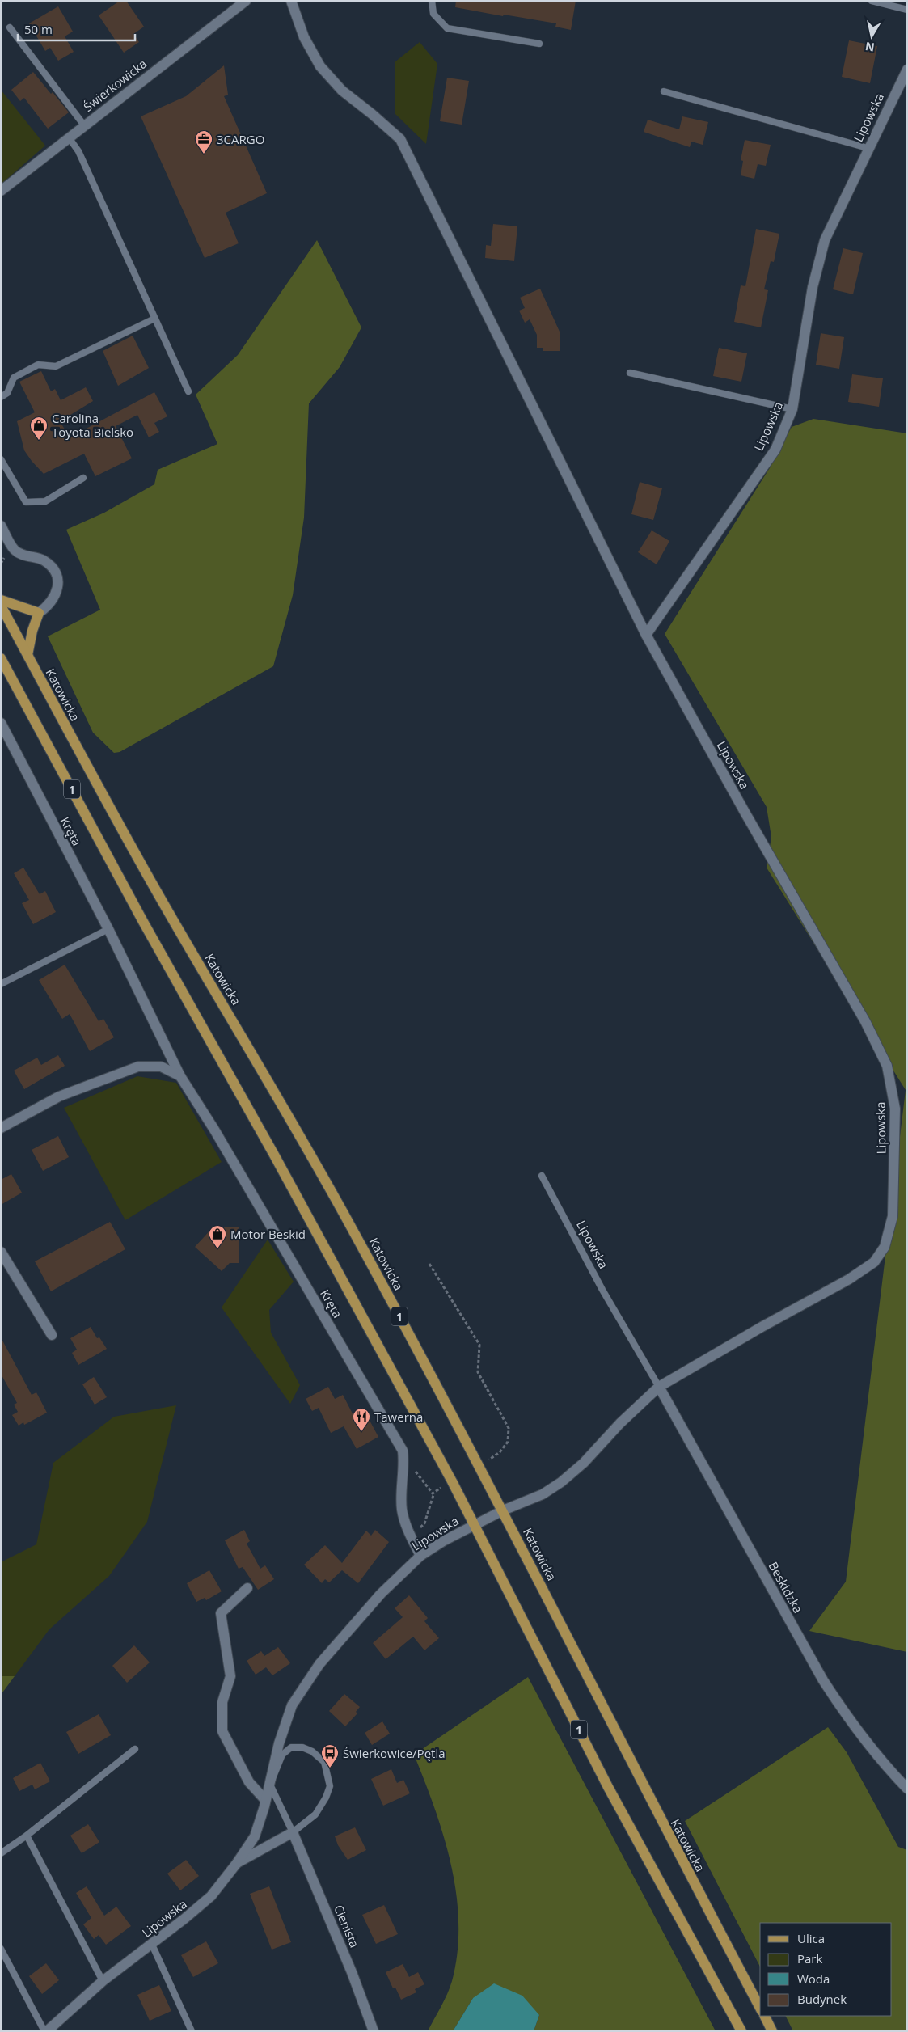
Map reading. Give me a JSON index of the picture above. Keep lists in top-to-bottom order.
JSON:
{
  "streets": {
    "main road": ["Katowicka", "1"],
    "street": [
      "Świerkowicka",
      "Lipowska",
      "Kręta",
      "Beskidzka",
      "Cienista"
    ]
  },
  "crossings": [
    ["Lipowska", "Katowicka"],
    ["Lipowska", "1"],
    ["Lipowska", "Kręta"],
    ["Lipowska", "Beskidzka"]
  ],
  "places": {
    "office": ["3CARGO"],
    "shop": ["Carolina Toyota Bielsko", "Motor Beskid"],
    "restaurant": ["Tawerna"],
    "bus stop": ["Świerkowice/Pętla"]
  },
  "legend": [
    "Ulica",
    "Park",
    "Woda",
    "Budynek"
  ],
  "scale_bar": "50 m",
  "north": "bottom"
}
